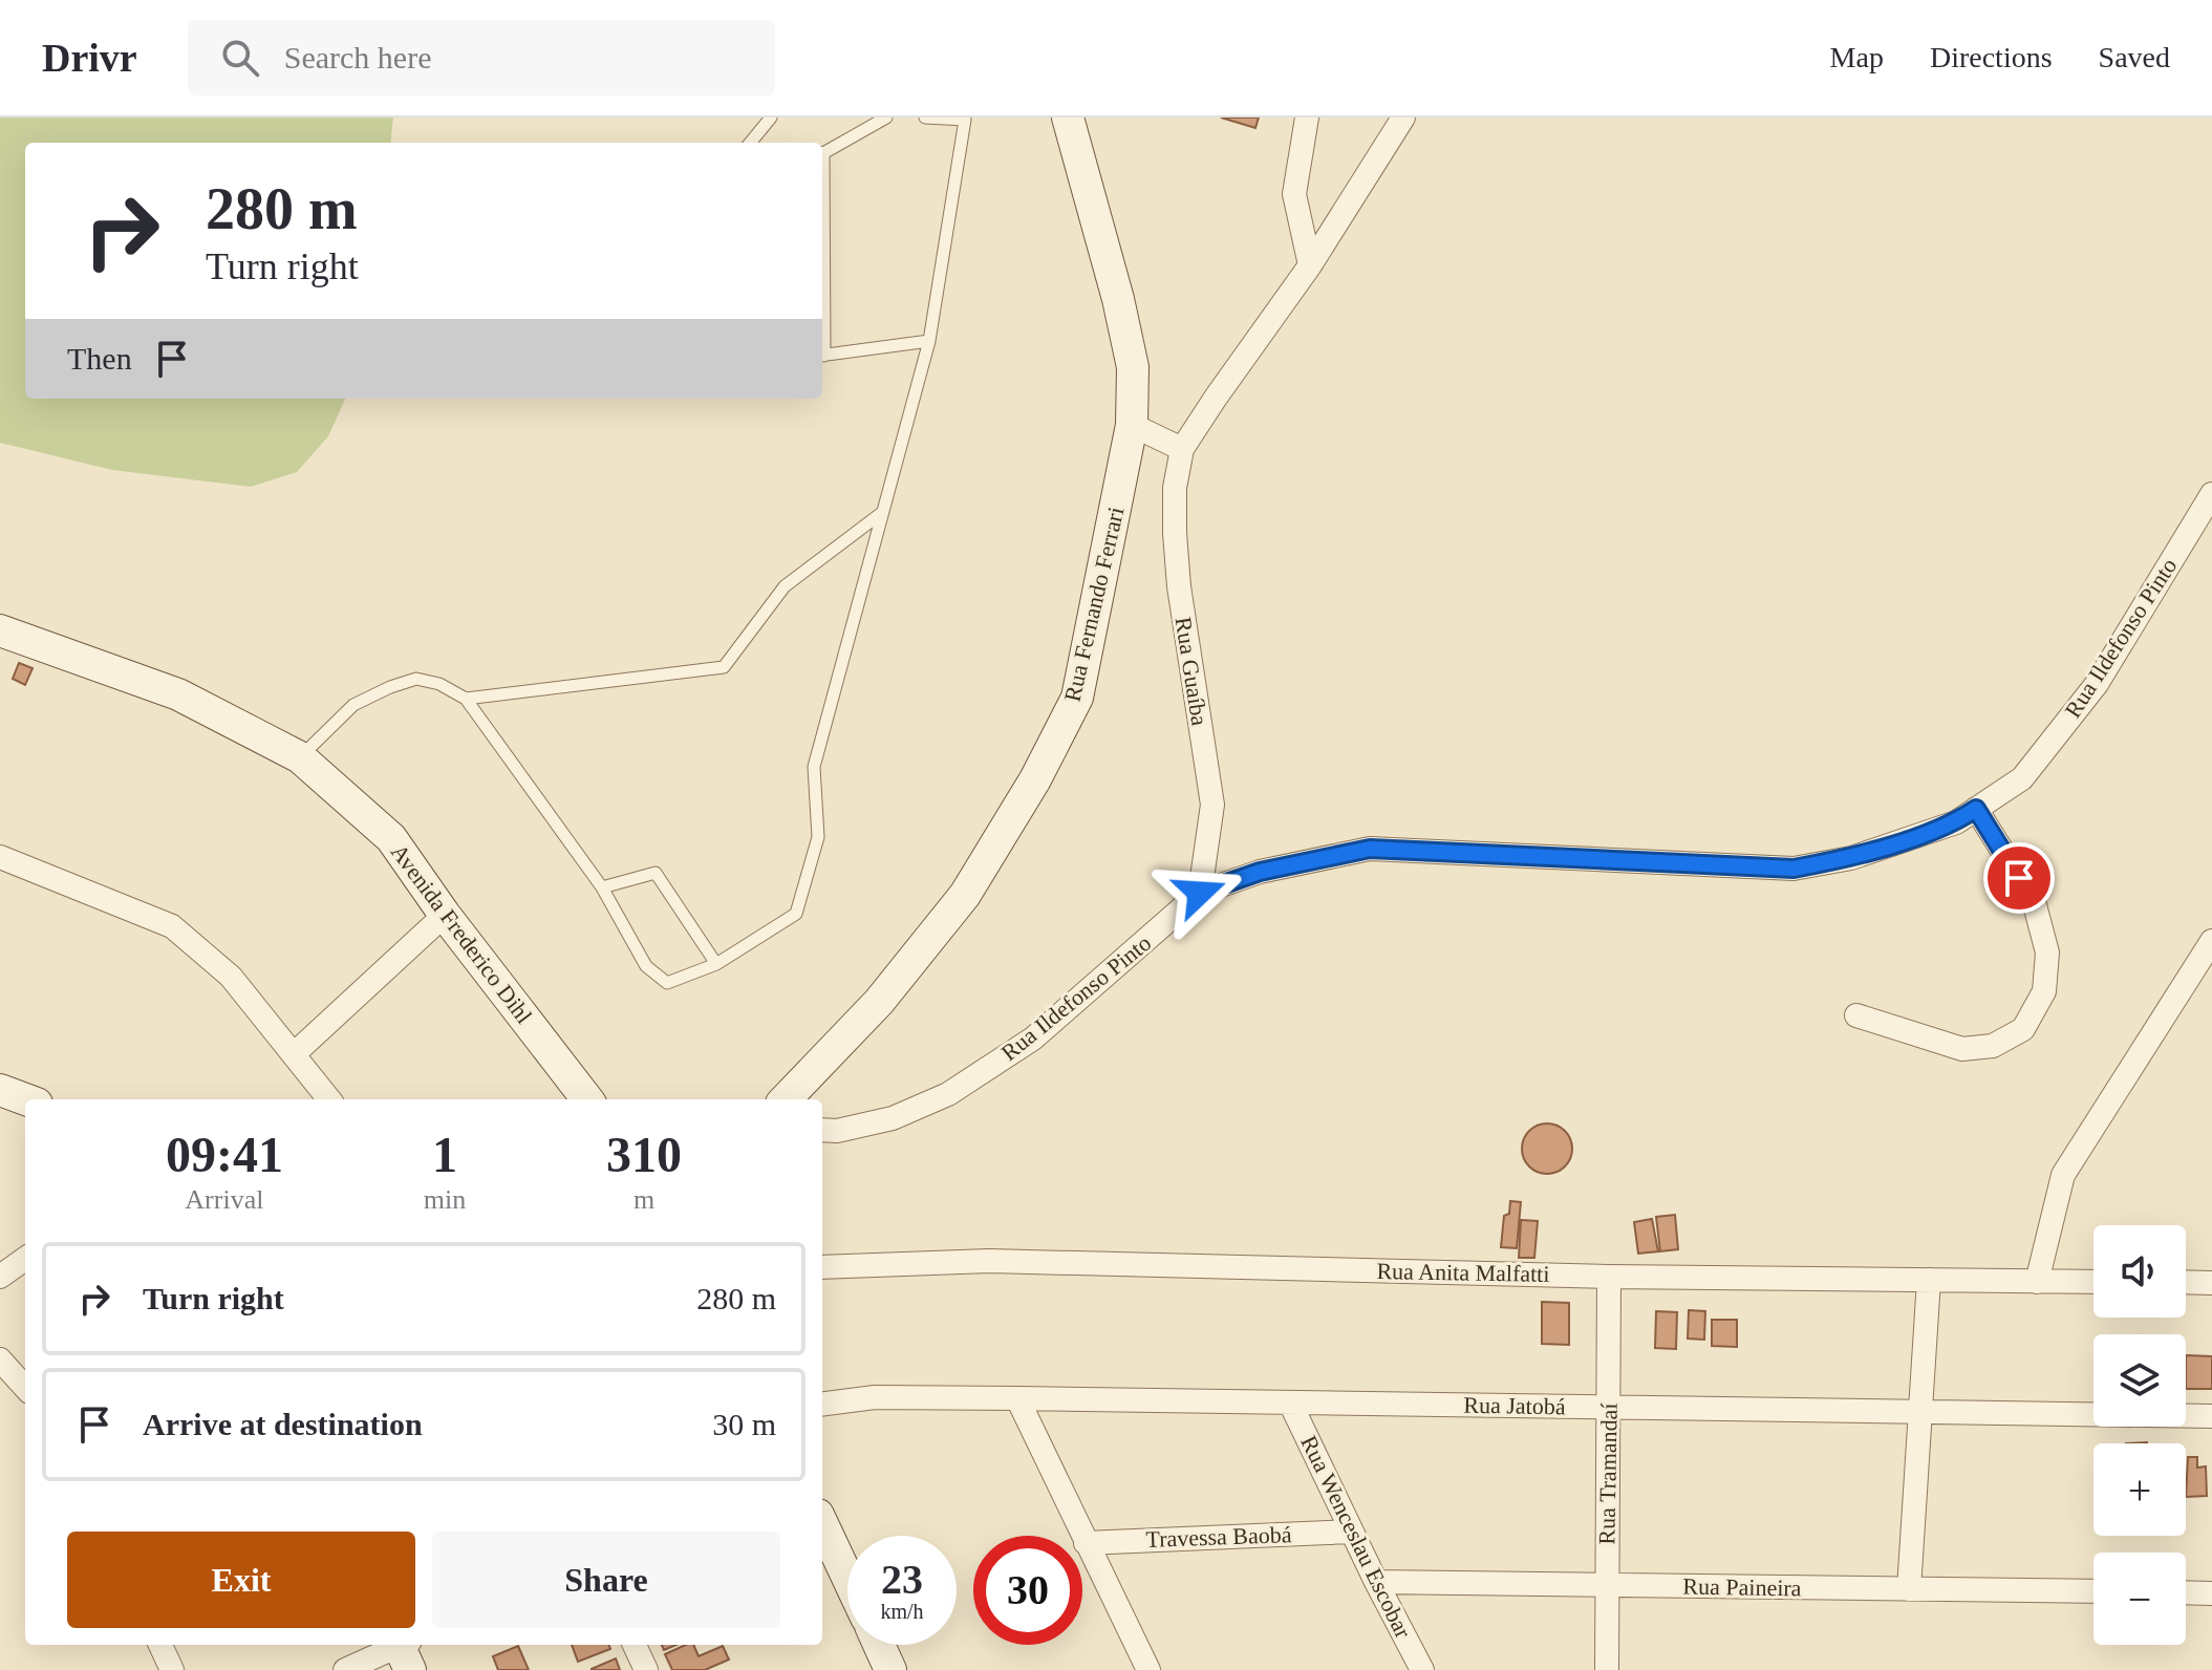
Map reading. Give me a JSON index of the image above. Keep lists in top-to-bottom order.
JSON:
{
  "streets": {
    "main road": ["Rua Fernando Ferrari", "Avenida Frederico Dihl"],
    "street": [
      "Rua Ildefonso Pinto",
      "Rua Guaíba",
      "Rua Anita Malfatti",
      "Rua Jatobá",
      "Rua Tramandaí",
      "Travessa Baobá",
      "Rua Wenceslau Escobar",
      "Rua Paineira"
    ]
  },
  "crossings": [
    ["Rua Ildefonso Pinto", "Rua Guaíba"],
    ["Rua Anita Malfatti", "Rua Tramandaí"],
    ["Rua Jatobá", "Rua Tramandaí"],
    ["Rua Jatobá", "Rua Wenceslau Escobar"],
    ["Rua Tramandaí", "Rua Paineira"],
    ["Travessa Baobá", "Rua Wenceslau Escobar"],
    ["Rua Wenceslau Escobar", "Rua Paineira"]
  ],
  "page": {
    "header": "Drivr",
    "search": "Search here",
    "nav": ["Map", "Directions", "Saved"],
    "turn": ["280 m", "Turn right"],
    "then": "Then",
    "eta": [
      "09:41",
      "Arrival",
      "1",
      "min",
      "310",
      "m"
    ],
    "map_buttons": ["+", "−"],
    "list": [
      {
        "name": "Turn right",
        "value": "280 m"
      },
      {
        "name": "Arrive at destination",
        "value": "30 m"
      }
    ],
    "buttons": ["Exit", "Share"],
    "speed": "23 km/h",
    "limit": "30"
  }
}
